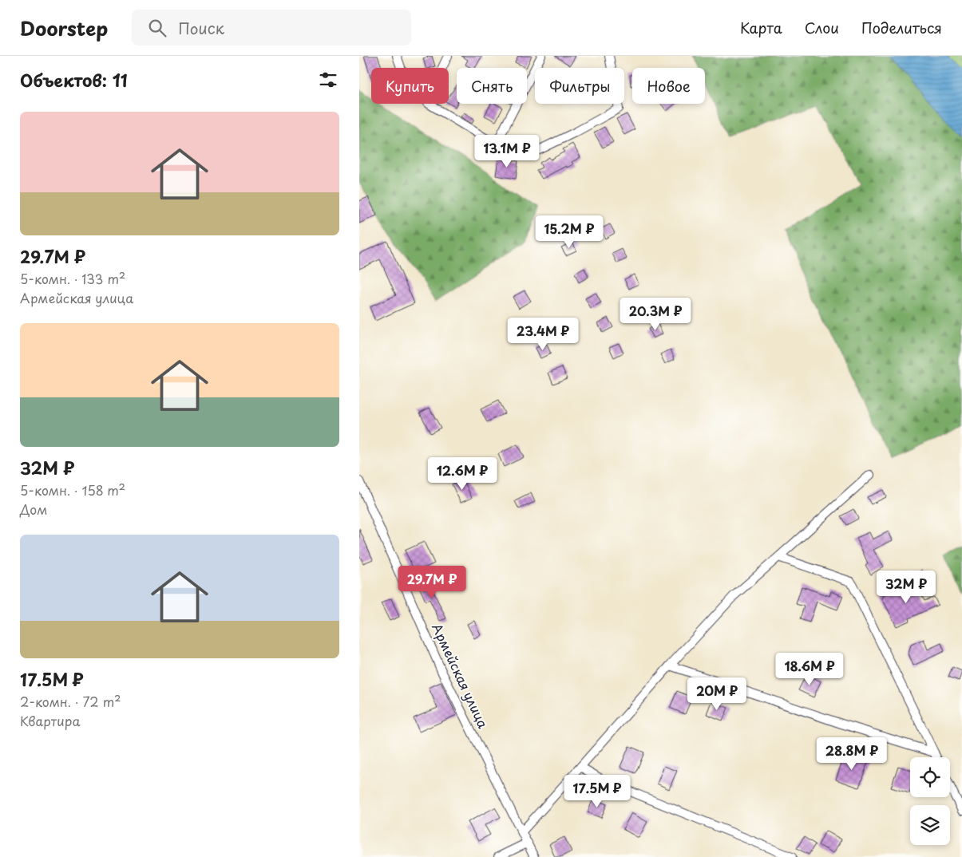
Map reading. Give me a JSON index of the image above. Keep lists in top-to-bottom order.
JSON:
{
  "streets": {
    "street": ["Армейская улица"]
  },
  "page": {
    "header": "Doorstep",
    "search": "Поиск",
    "nav": ["Карта", "Слои", "Поделиться"],
    "heading": "Объектов: 11",
    "chip": [
      "Купить",
      "Снять",
      "Фильтры",
      "Новое"
    ],
    "list": [
      {
        "name": "29.7M ₽",
        "note": "5-комн. · 133 m² · Армейская улица"
      },
      {
        "name": "32M ₽",
        "note": "5-комн. · 158 m² · Дом"
      },
      {
        "name": "17.5M ₽",
        "note": "2-комн. · 72 m² · Квартира"
      }
    ],
    "price": [
      "13.1M ₽",
      "15.2M ₽",
      "20.3M ₽",
      "23.4M ₽",
      "12.6M ₽",
      "29.7M ₽",
      "32M ₽",
      "18.6M ₽",
      "20M ₽",
      "28.8M ₽",
      "17.5M ₽"
    ]
  }
}
